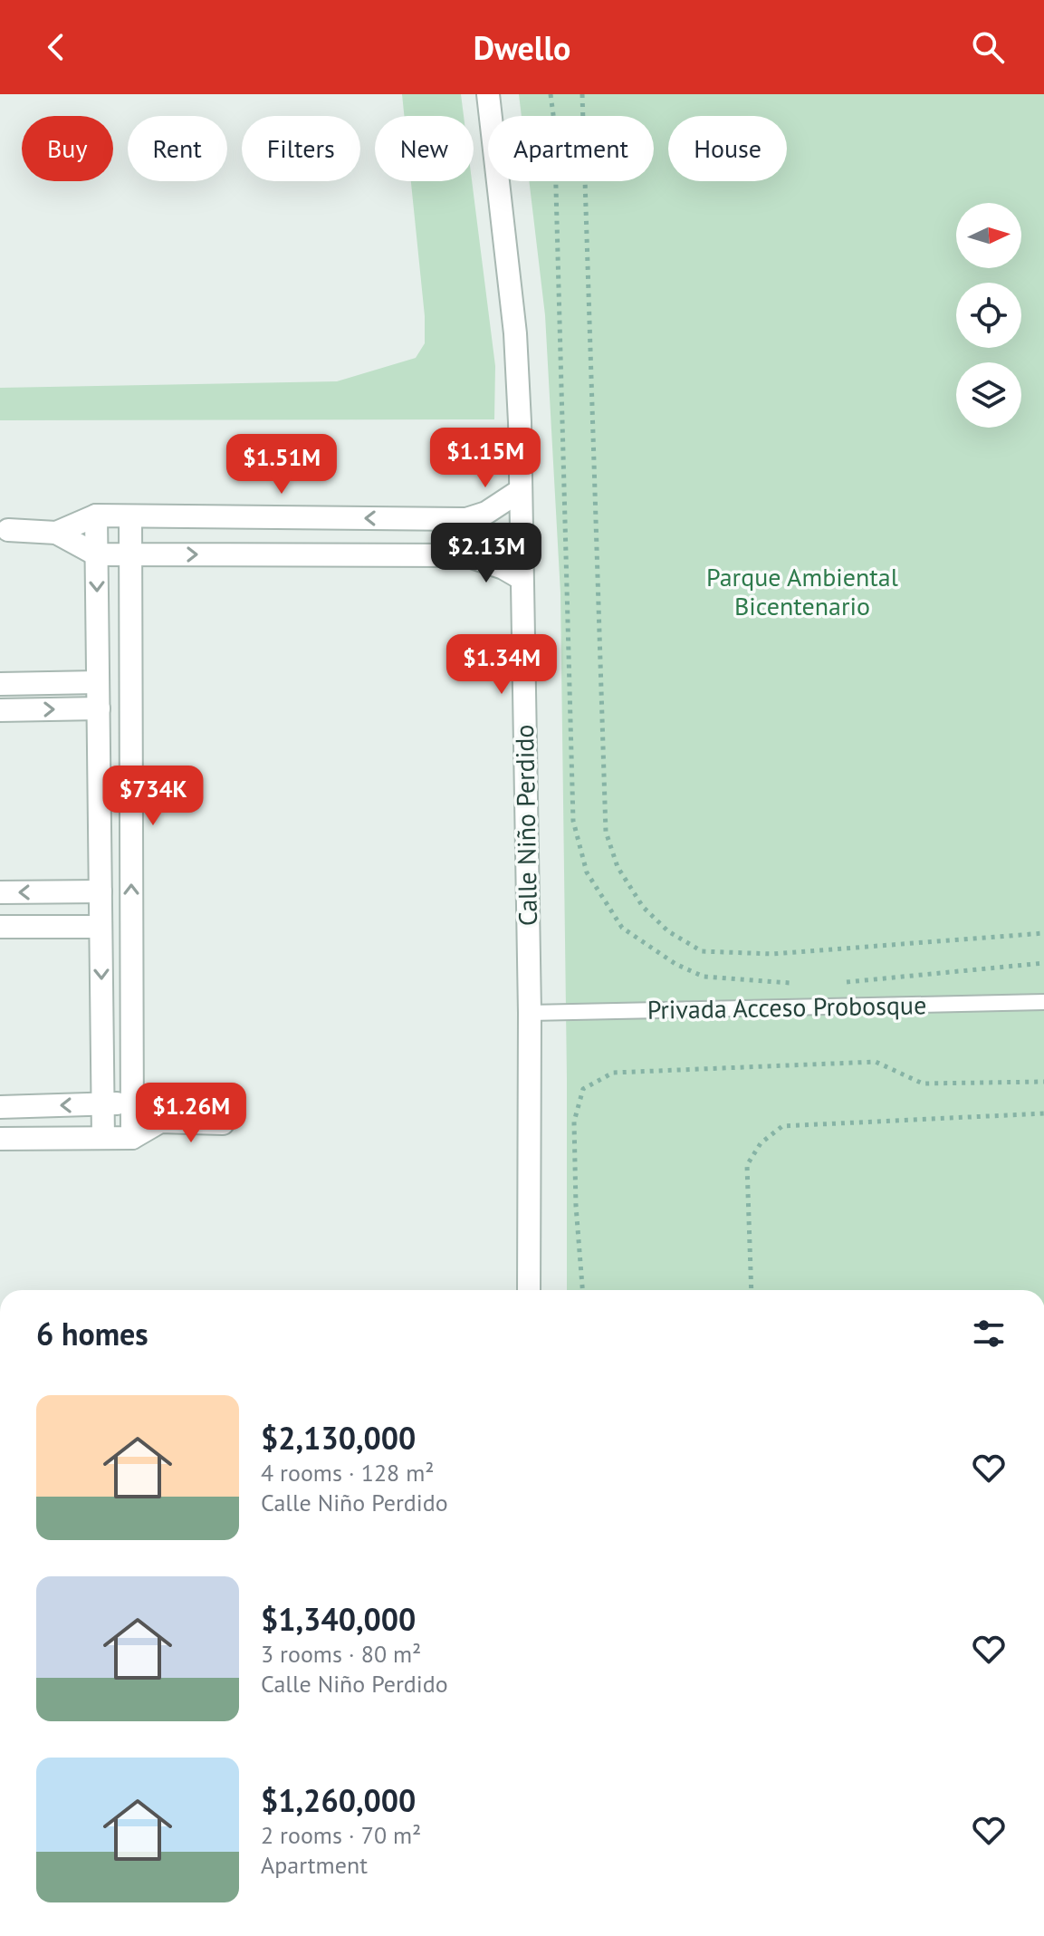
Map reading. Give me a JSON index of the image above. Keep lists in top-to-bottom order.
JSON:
{
  "streets": {
    "street": ["Calle Niño Perdido"],
    "lane": ["Privada Acceso Probosque"]
  },
  "crossings": [
    ["Calle Niño Perdido", "Privada Acceso Probosque"]
  ],
  "parks": ["Parque Ambiental Bicentenario"],
  "north": "right",
  "page": {
    "header": "Dwello",
    "chip": [
      "Buy",
      "Rent",
      "Filters",
      "New",
      "Apartment",
      "House"
    ],
    "price": [
      "$1.15M",
      "$1.51M",
      "$2.13M",
      "$1.34M",
      "$734K",
      "$1.26M"
    ],
    "heading": "6 homes",
    "list": [
      {
        "name": "$2,130,000",
        "note": "4 rooms · 128 m² · Calle Niño Perdido"
      },
      {
        "name": "$1,340,000",
        "note": "3 rooms · 80 m² · Calle Niño Perdido"
      },
      {
        "name": "$1,260,000",
        "note": "2 rooms · 70 m² · Apartment"
      }
    ]
  }
}
